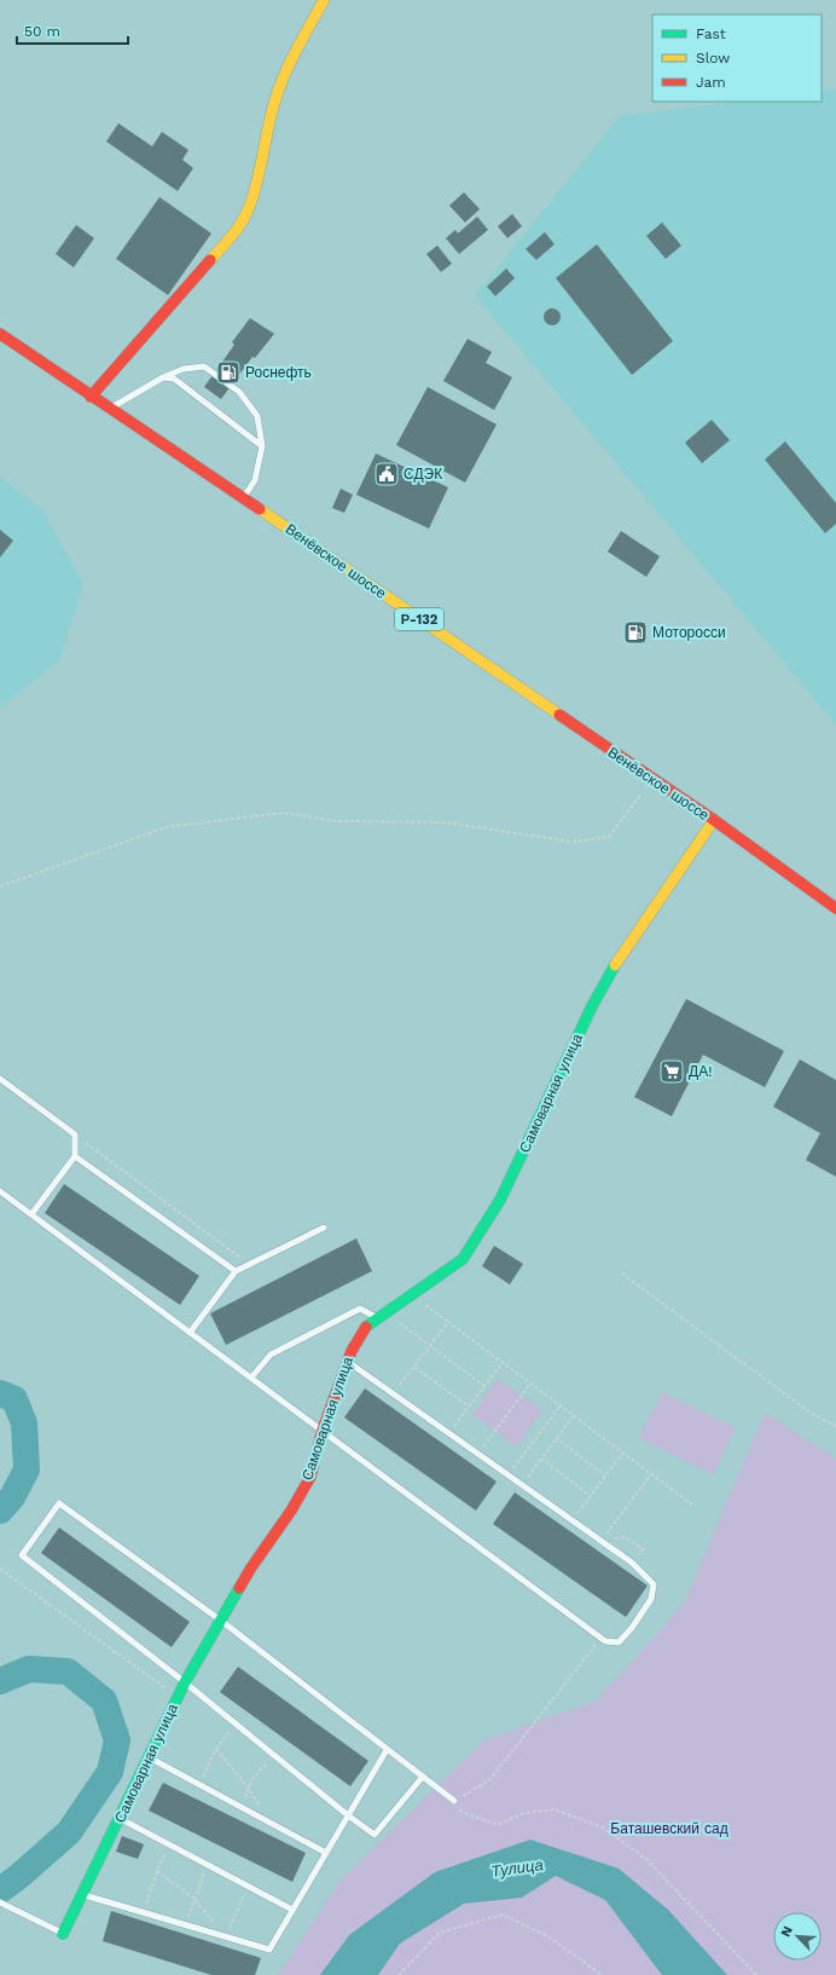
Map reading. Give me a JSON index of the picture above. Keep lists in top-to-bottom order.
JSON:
{
  "streets": {
    "street": ["Венёвское шоссе", "Р-132", "Самоварная улица"]
  },
  "crossings": [
    ["Венёвское шоссе", "Самоварная улица"]
  ],
  "water": ["Тулица"],
  "parks": ["Баташевский сад"],
  "places": {
    "fuel station": ["Роснефть", "Моторосси"],
    "public building": ["СДЭК"],
    "supermarket": ["ДА!"]
  },
  "legend": ["Fast", "Slow", "Jam"],
  "scale_bar": "50 m",
  "north": "top left"
}
